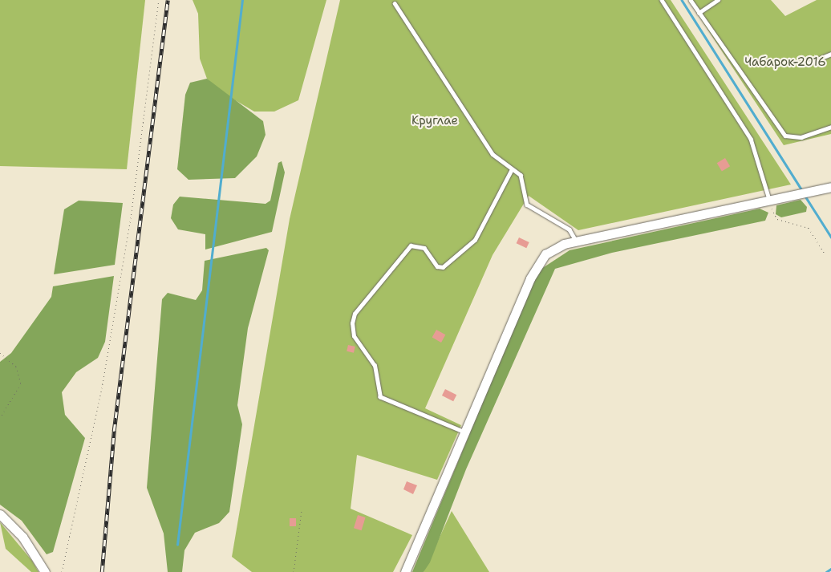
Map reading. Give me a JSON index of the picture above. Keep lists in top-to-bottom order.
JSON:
{
  "parks": ["Чабарок-2016", "Круглае"]
}
